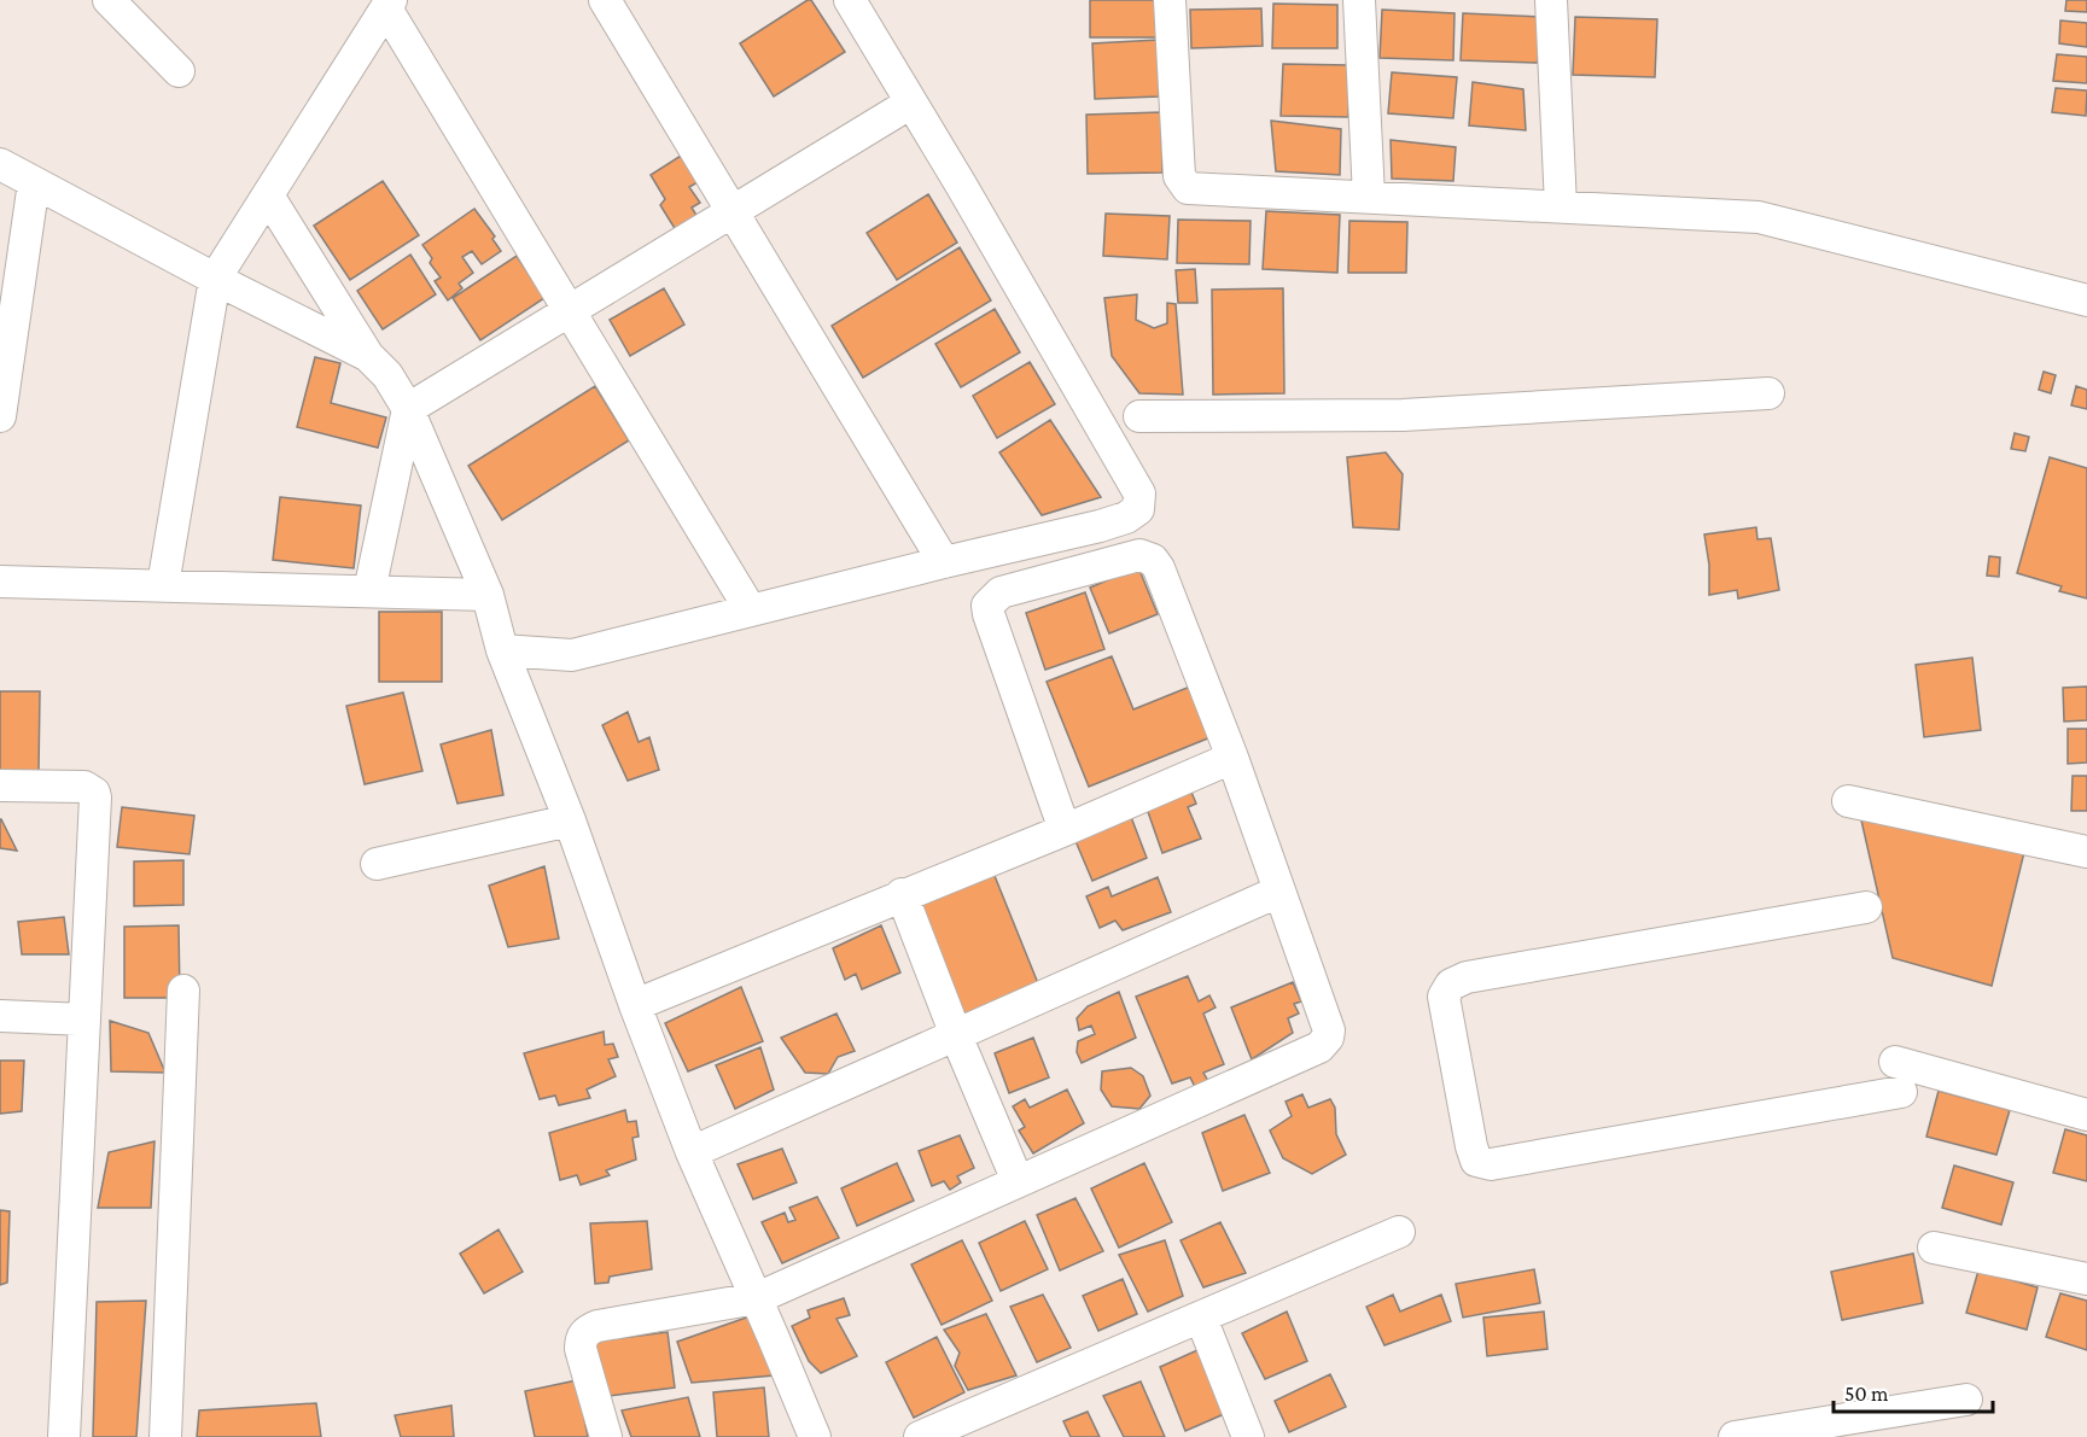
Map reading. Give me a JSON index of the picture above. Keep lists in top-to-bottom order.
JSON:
{
  "scale_bar": "50 m"
}
